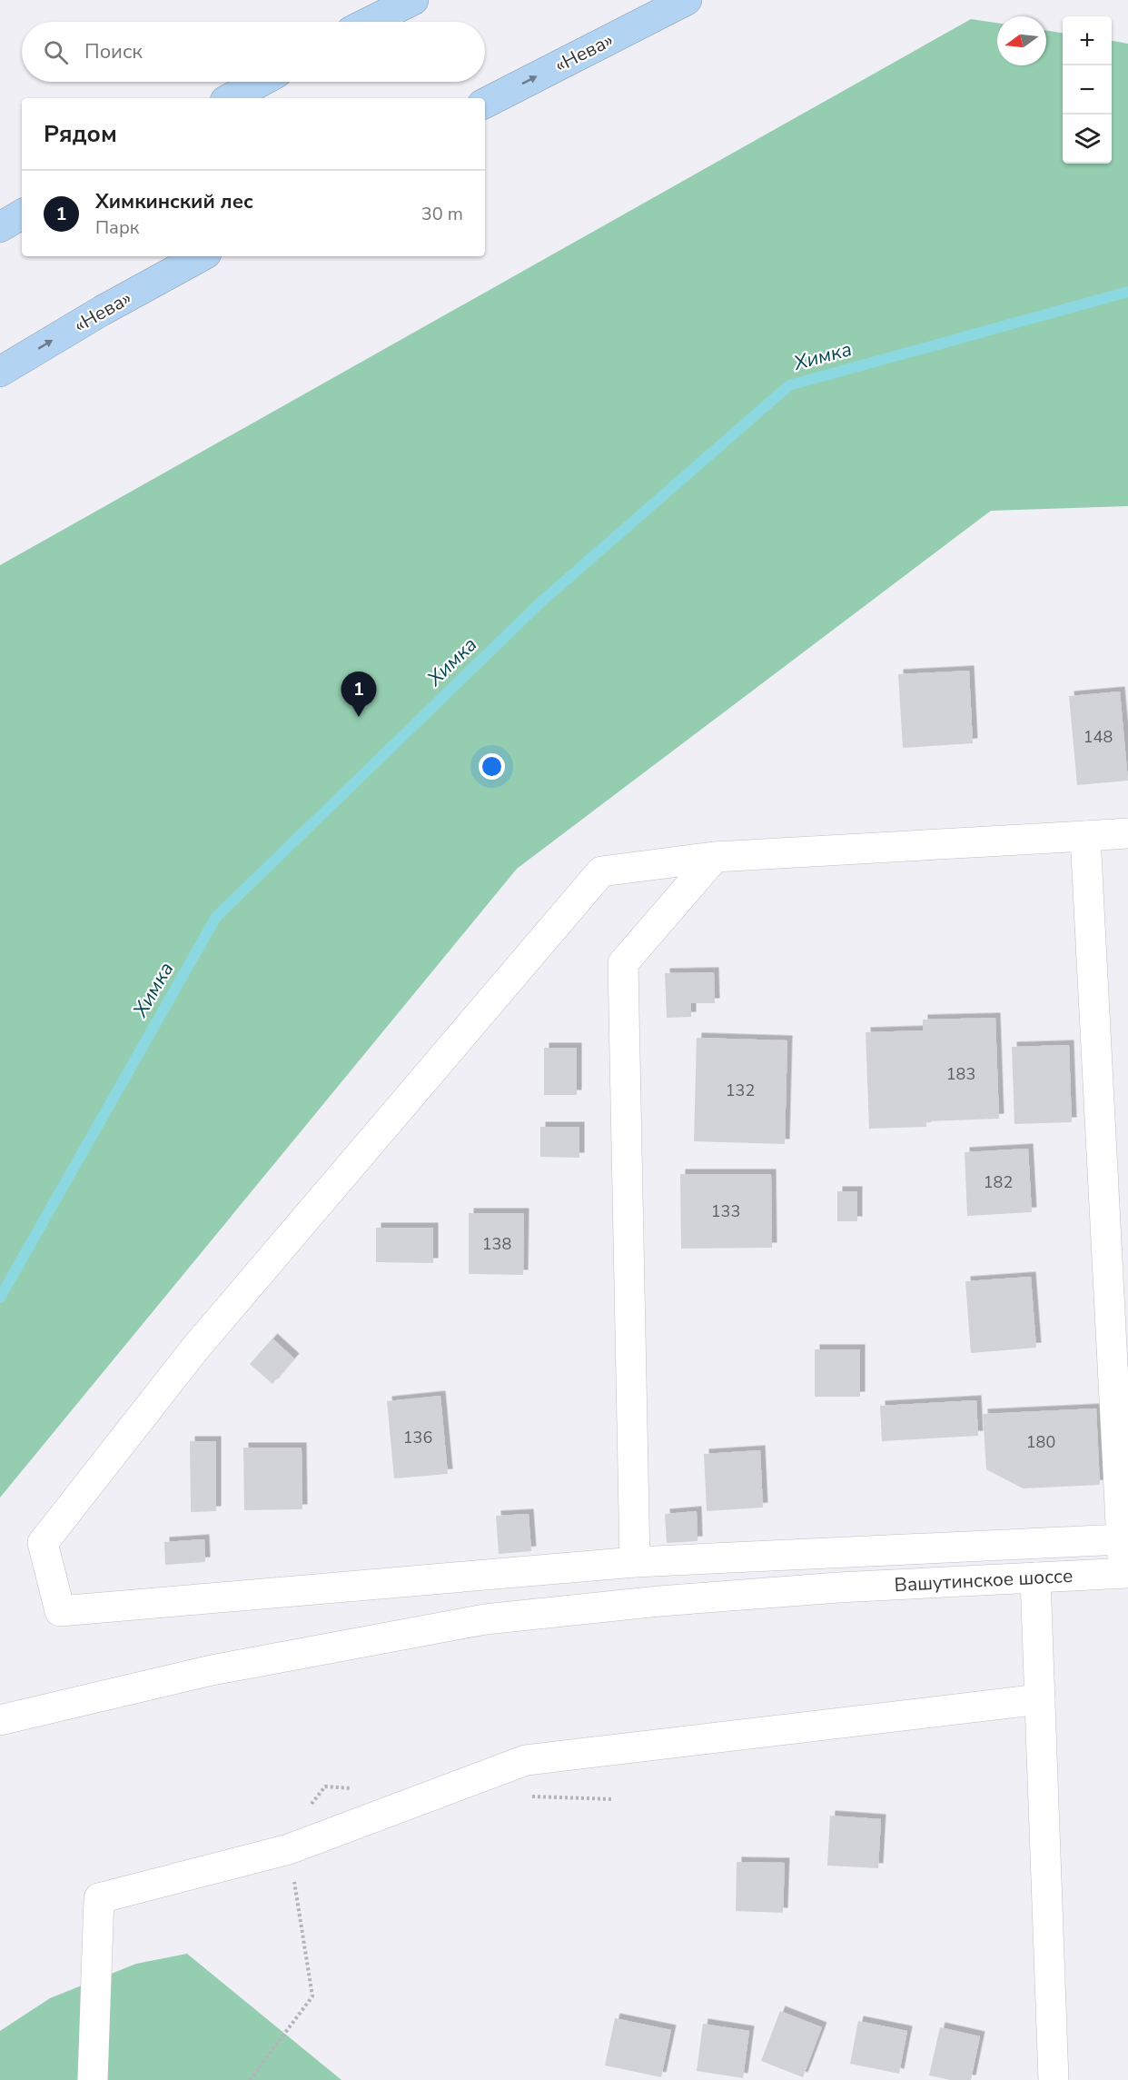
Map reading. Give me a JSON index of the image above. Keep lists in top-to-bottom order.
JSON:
{
  "streets": {
    "highway": ["«Нева»"],
    "street": ["Вашутинское шоссе"]
  },
  "one_way": ["«Нева»"],
  "water": ["Химка"],
  "house_numbers": [
    "148",
    "183",
    "132",
    "182",
    "133",
    "138",
    "136",
    "180"
  ],
  "north": "left",
  "page": {
    "map_buttons": ["+", "−"],
    "search": "Поиск",
    "heading": "Рядом",
    "list": [
      {
        "mark": "1",
        "name": "Химкинский лес",
        "note": "Парк",
        "value": "30 m"
      }
    ],
    "pins": "1"
  }
}
